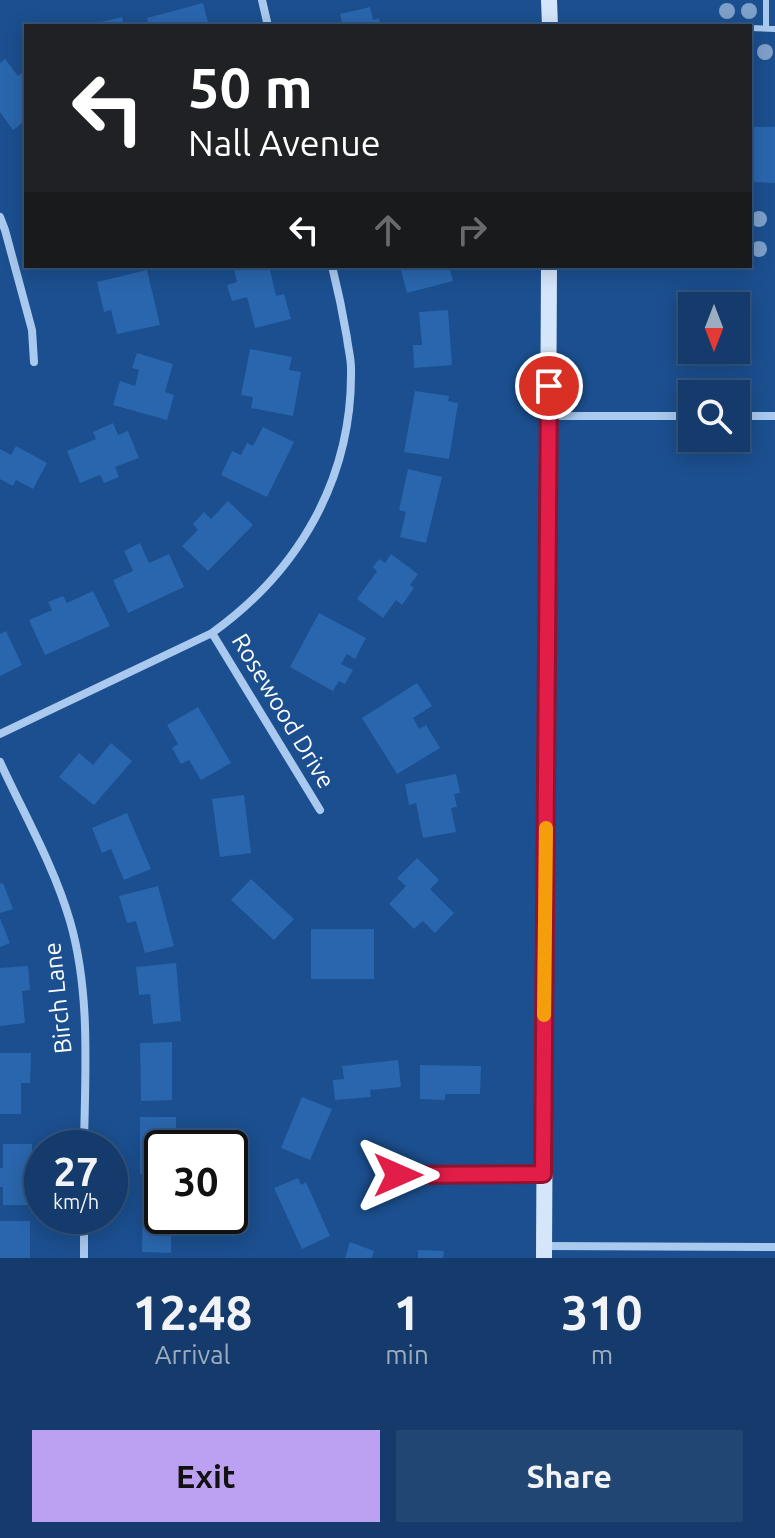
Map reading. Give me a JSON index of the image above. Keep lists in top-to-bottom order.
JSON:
{
  "streets": {
    "street": ["Rosewood Drive", "Birch Lane"]
  },
  "north": "bottom",
  "page": {
    "turn": ["50 m", "Nall Avenue"],
    "speed": "27 km/h",
    "limit": "30",
    "eta": [
      "12:48",
      "Arrival",
      "1",
      "min",
      "310",
      "m"
    ],
    "buttons": ["Exit", "Share"]
  }
}
